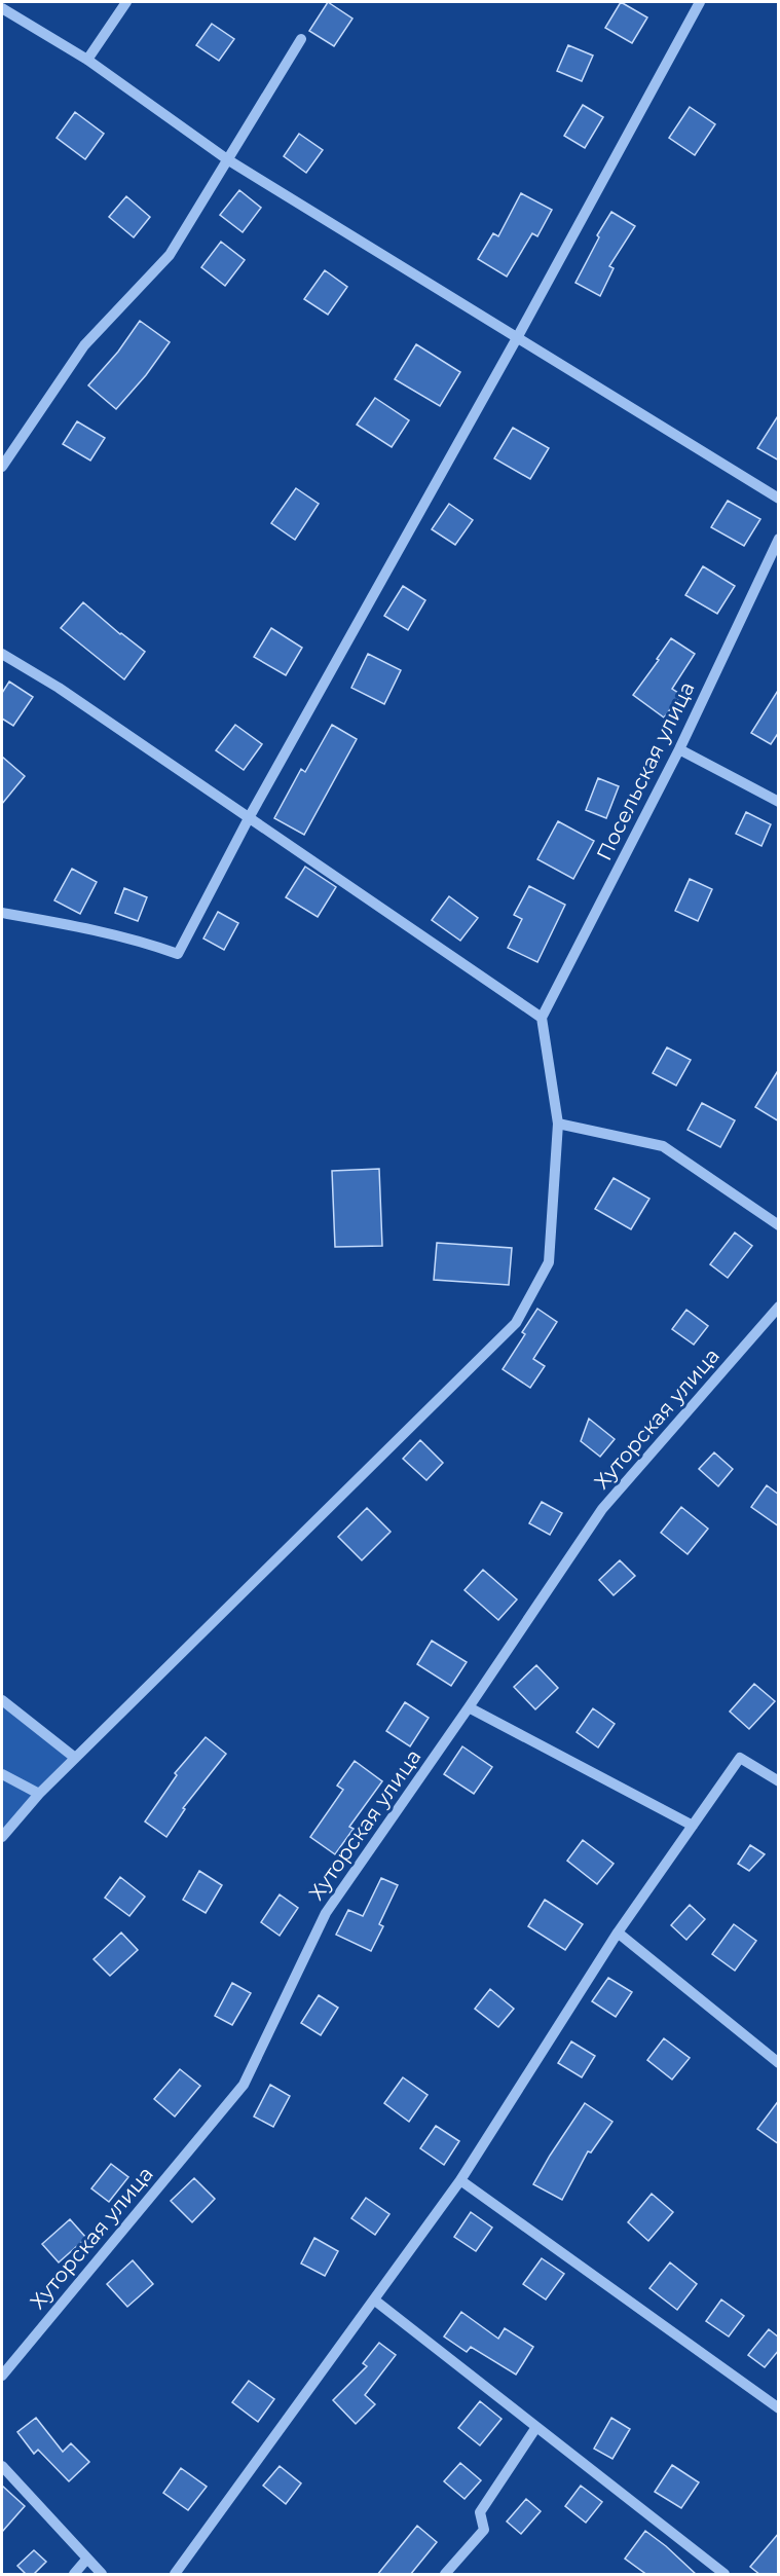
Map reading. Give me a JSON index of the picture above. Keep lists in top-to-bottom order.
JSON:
{
  "streets": {
    "street": ["Посельская улица", "Хуторская улица"]
  }
}
